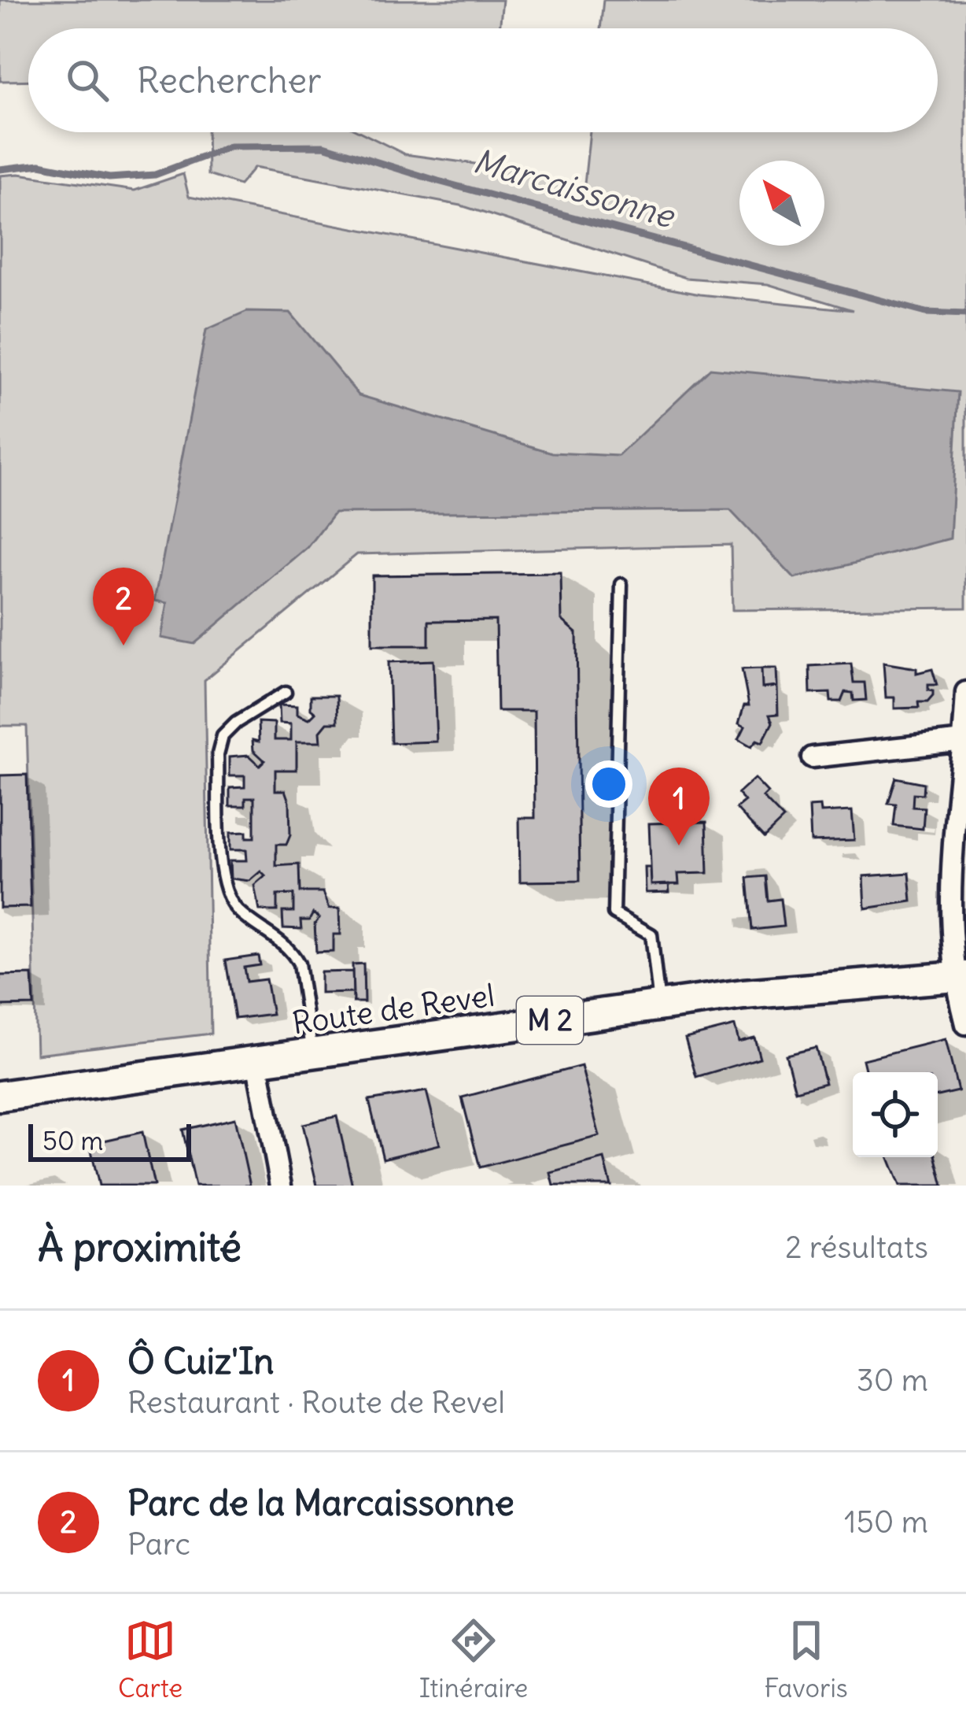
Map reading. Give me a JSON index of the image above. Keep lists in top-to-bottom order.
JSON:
{
  "streets": {
    "main road": ["Route de Revel", "M 2"]
  },
  "water": ["Marcaissonne"],
  "scale_bar": "50 m",
  "north": "top left",
  "page": {
    "search": "Rechercher",
    "pins": ["2", "1"],
    "scale": "50 m",
    "heading": ["À proximité", "2 résultats"],
    "list": [
      {
        "mark": "1",
        "name": "Ô Cuiz'In",
        "note": "Restaurant · Route de Revel",
        "value": "30 m"
      },
      {
        "mark": "2",
        "name": "Parc de la Marcaissonne",
        "note": "Parc",
        "value": "150 m"
      }
    ],
    "nav": ["Carte", "Itinéraire", "Favoris"]
  }
}
